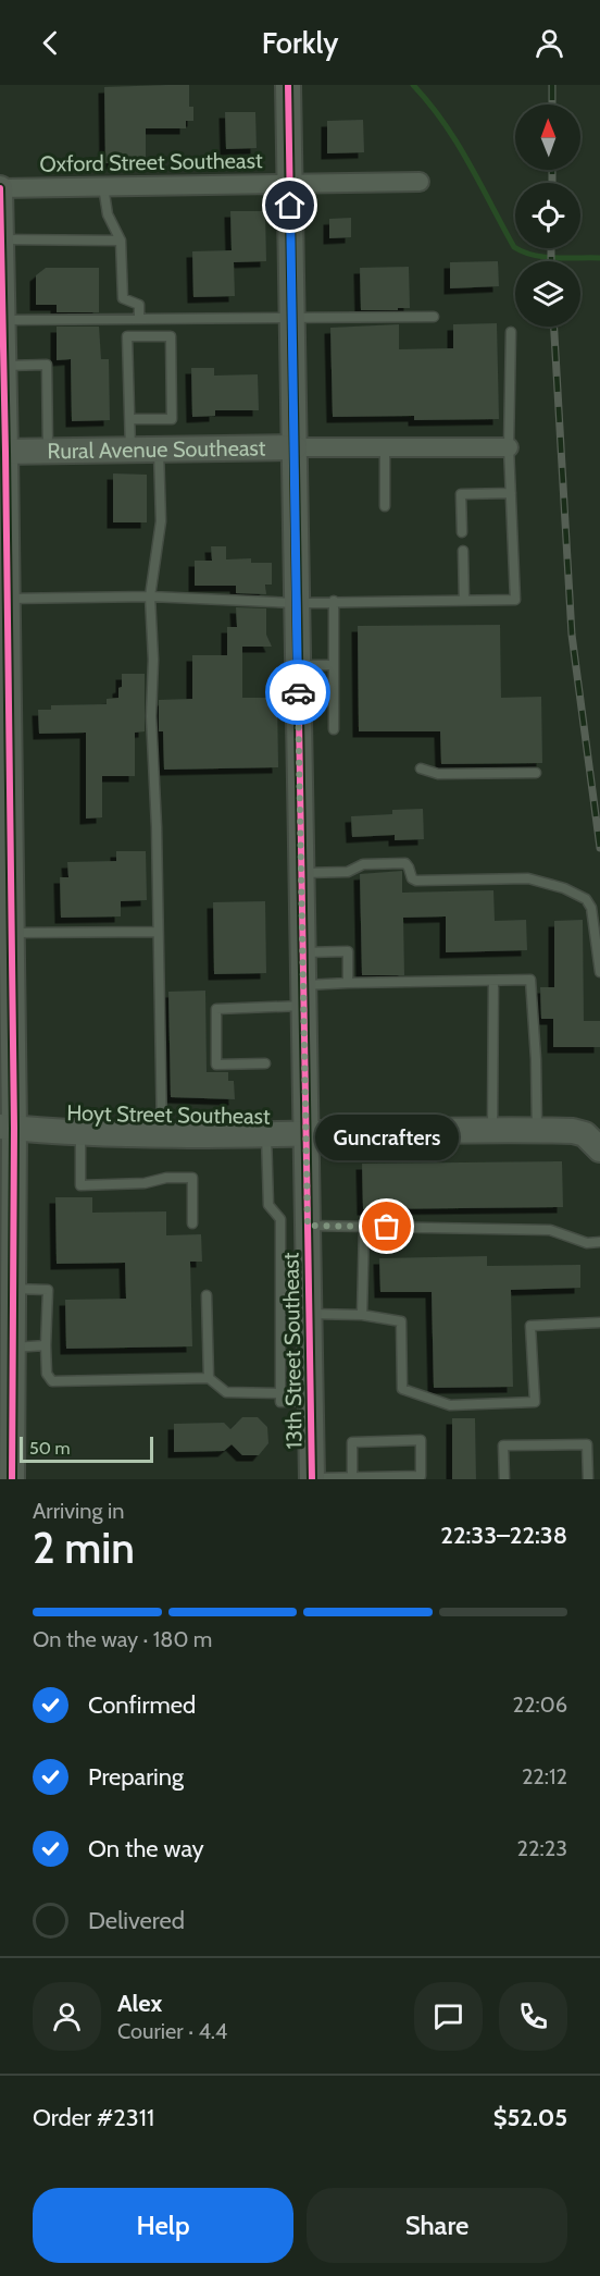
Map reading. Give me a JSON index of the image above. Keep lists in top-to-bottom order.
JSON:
{
  "streets": {
    "main road": ["Rural Avenue Southeast", "Hoyt Street Southeast", "13th Street Southeast"],
    "street": ["Oxford Street Southeast"]
  },
  "crossings": [
    ["Oxford Street Southeast", "13th Street Southeast"],
    ["Rural Avenue Southeast", "13th Street Southeast"],
    ["Hoyt Street Southeast", "13th Street Southeast"]
  ],
  "places": ["Guncrafters"],
  "scale_bar": "50 m",
  "north": "top",
  "page": {
    "header": "Forkly",
    "bubble": "Guncrafters",
    "scale": "50 m",
    "heading": ["2 min", "Arriving in", "22:33–22:38"],
    "panel": [
      "Alex",
      "Courier · 4.4",
      "Order #2311",
      "$52.05"
    ],
    "bar": "On the way · 180 m",
    "list": [
      ["Confirmed", "22:06"],
      ["Preparing", "22:12"],
      ["On the way", "22:23"],
      "Delivered"
    ],
    "buttons": ["Help", "Share"]
  }
}
